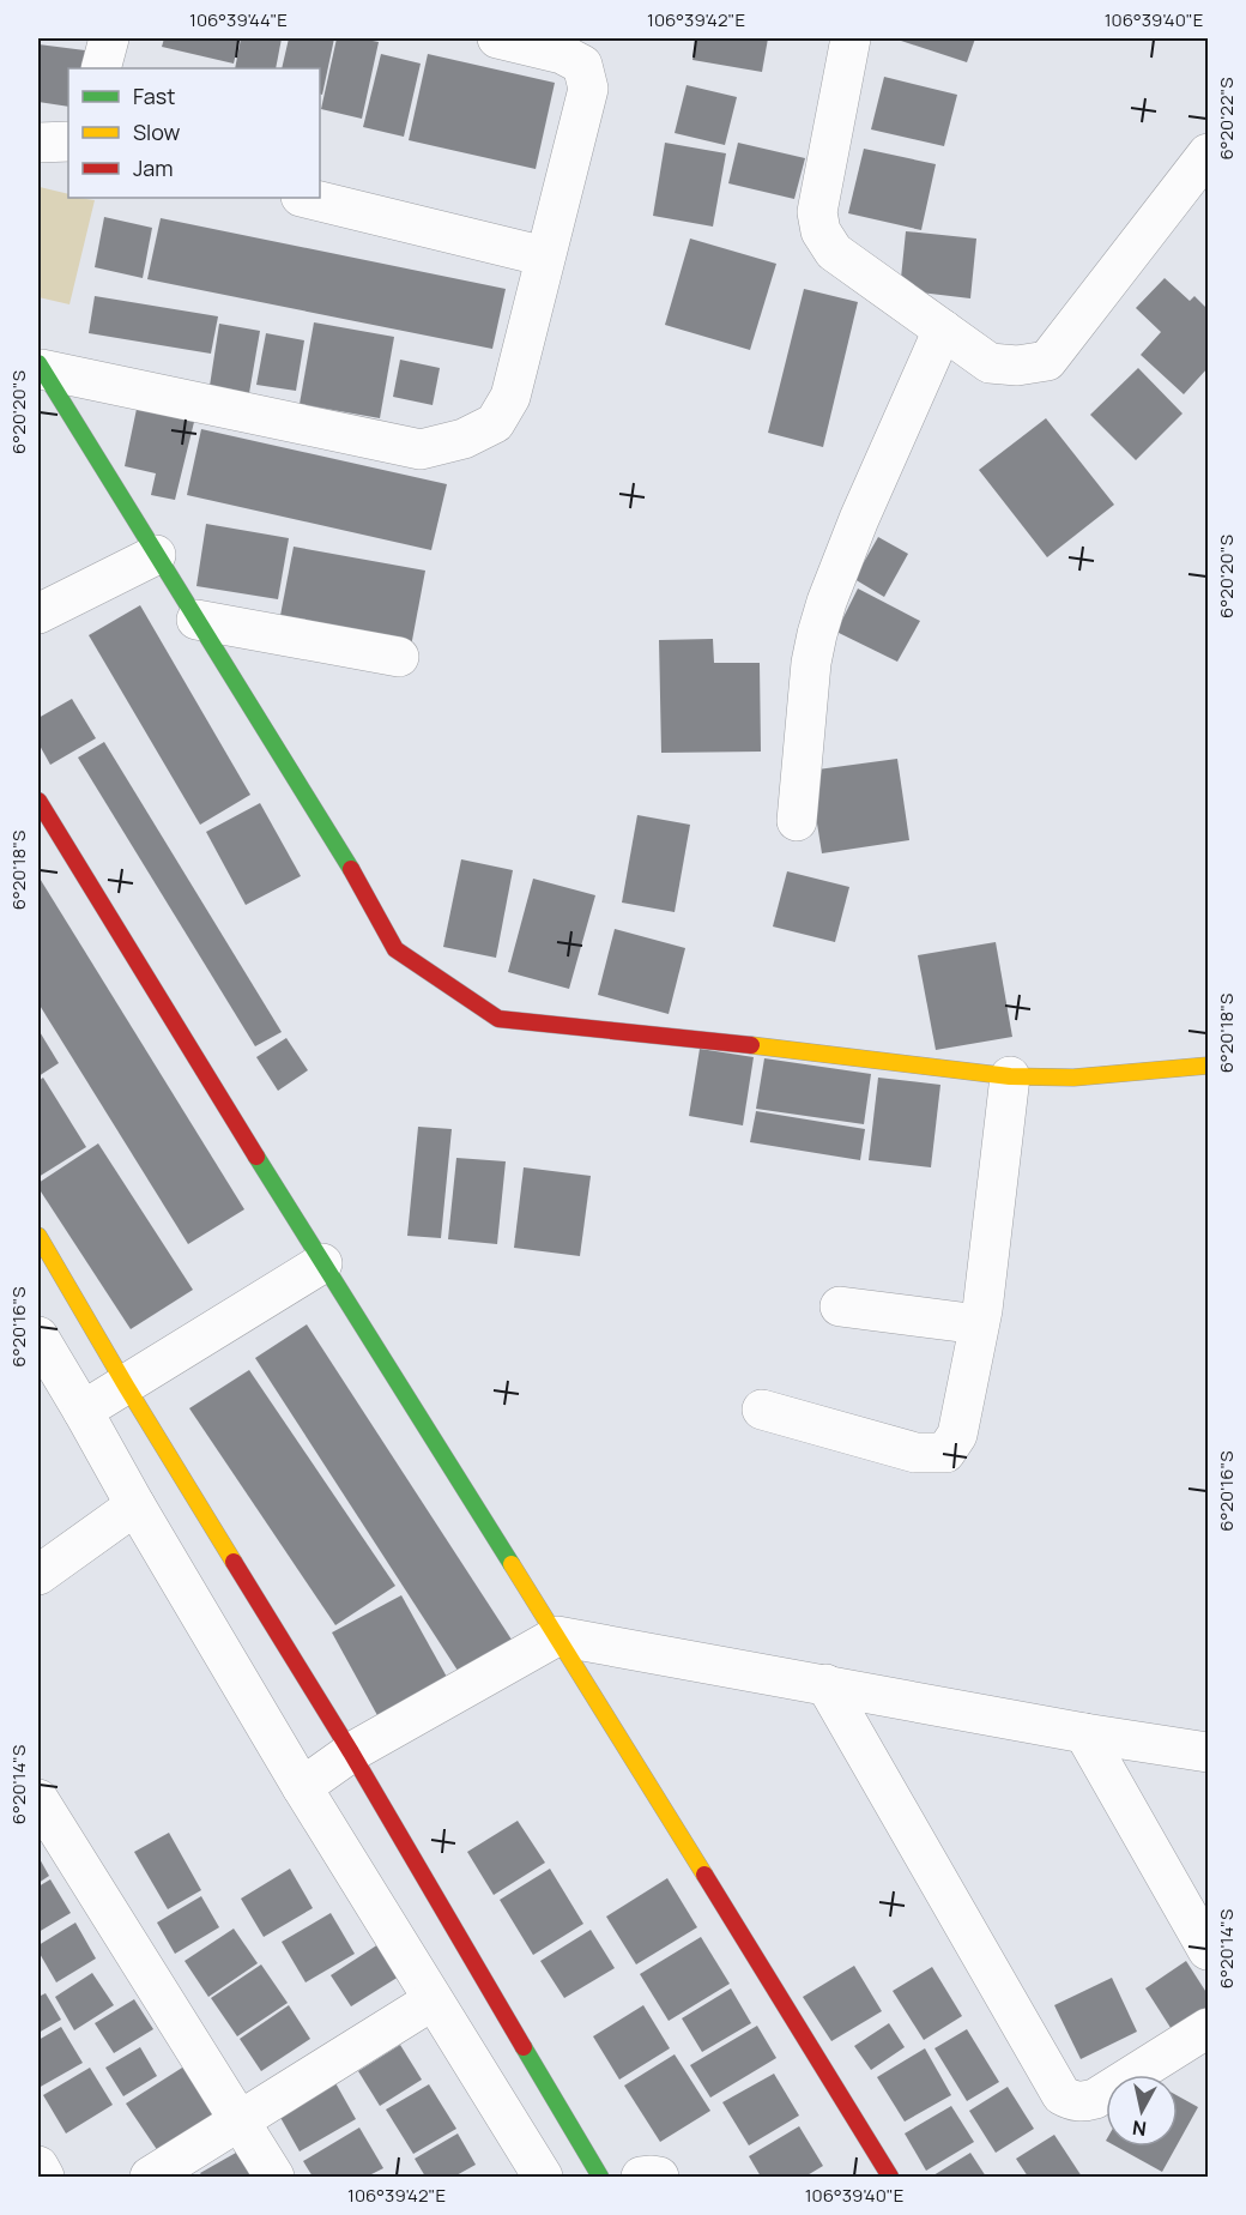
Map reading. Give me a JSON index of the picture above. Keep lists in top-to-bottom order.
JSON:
{
  "legend": ["Fast", "Slow", "Jam"],
  "north": "bottom",
  "coordinates": [
    "106°39'44\"E",
    "106°39'42\"E",
    "106°39'40\"E",
    "6°20'22\"S",
    "6°20'20\"S",
    "6°20'18\"S",
    "6°20'16\"S",
    "6°20'14\"S"
  ]
}
